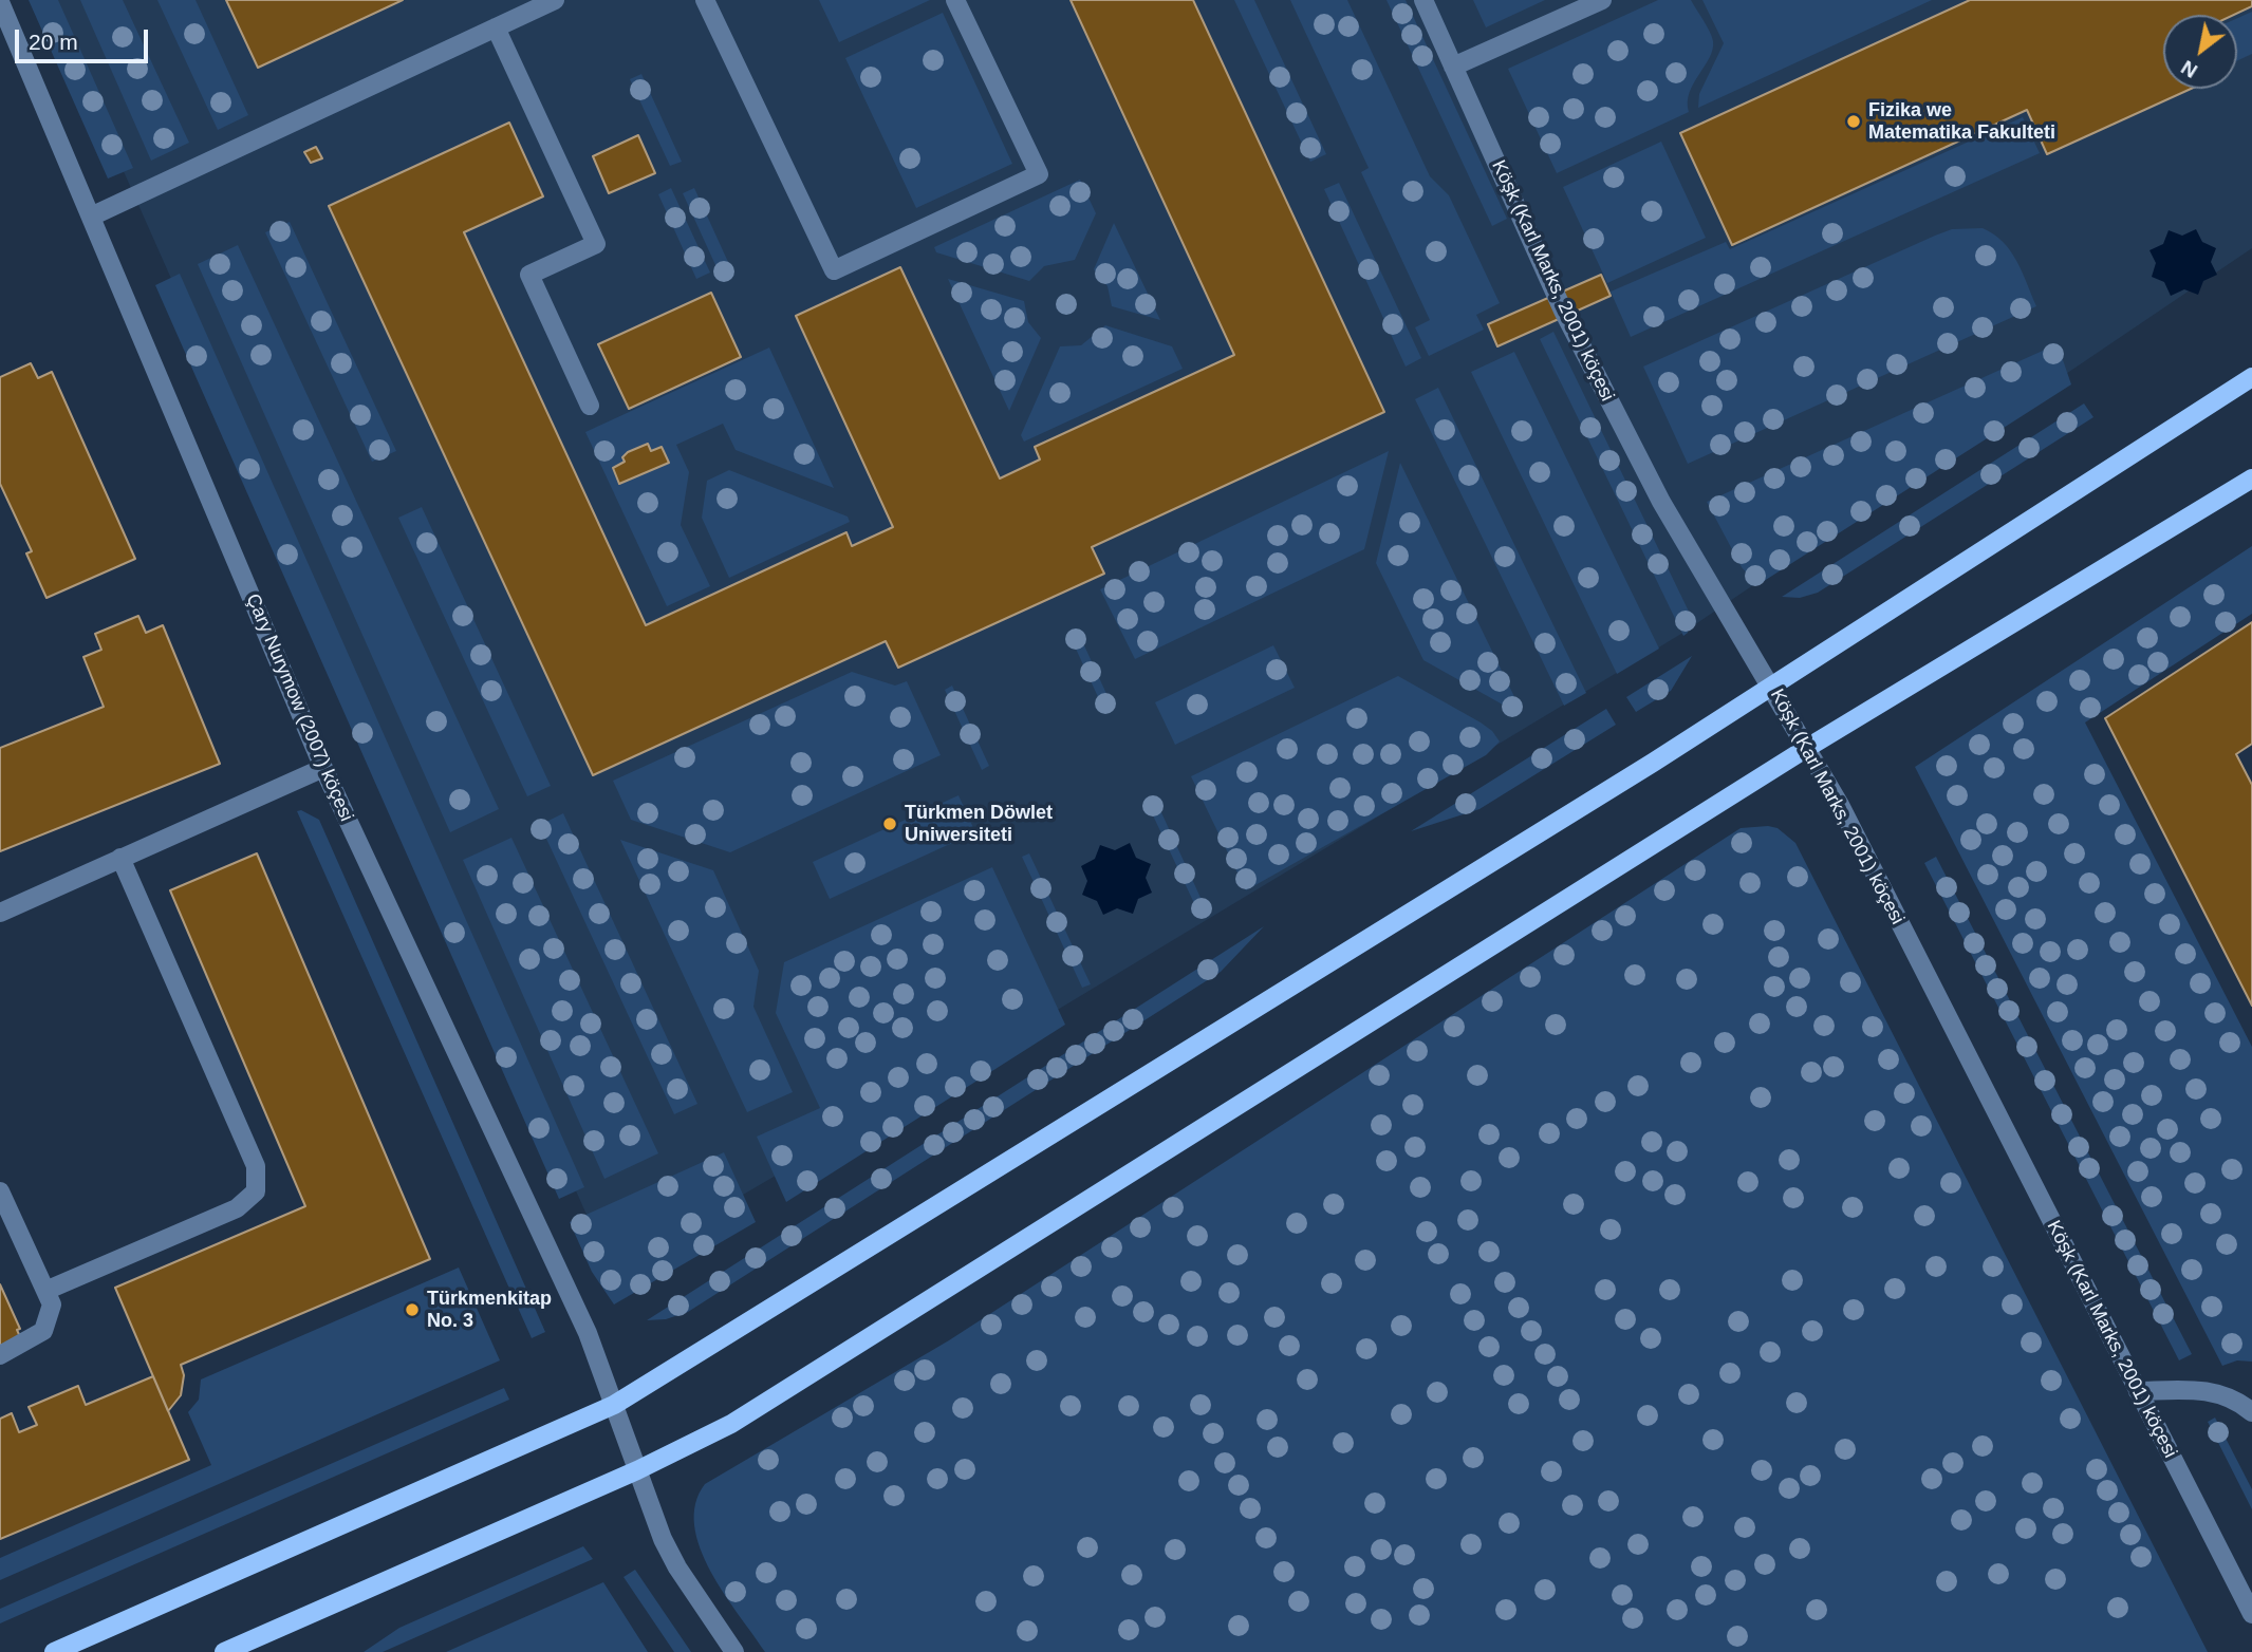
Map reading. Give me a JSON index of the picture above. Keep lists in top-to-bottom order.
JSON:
{
  "streets": {
    "street": ["Köşk (Karl Marks, 2001) köçesi", "Çary Nurymow (2007) köçesi"]
  },
  "places": ["Fizika we Matematika Fakulteti", "Türkmen Döwlet Uniwersiteti", "Türkmenkitap No. 3"],
  "scale_bar": "20 m",
  "north": "bottom left"
}
